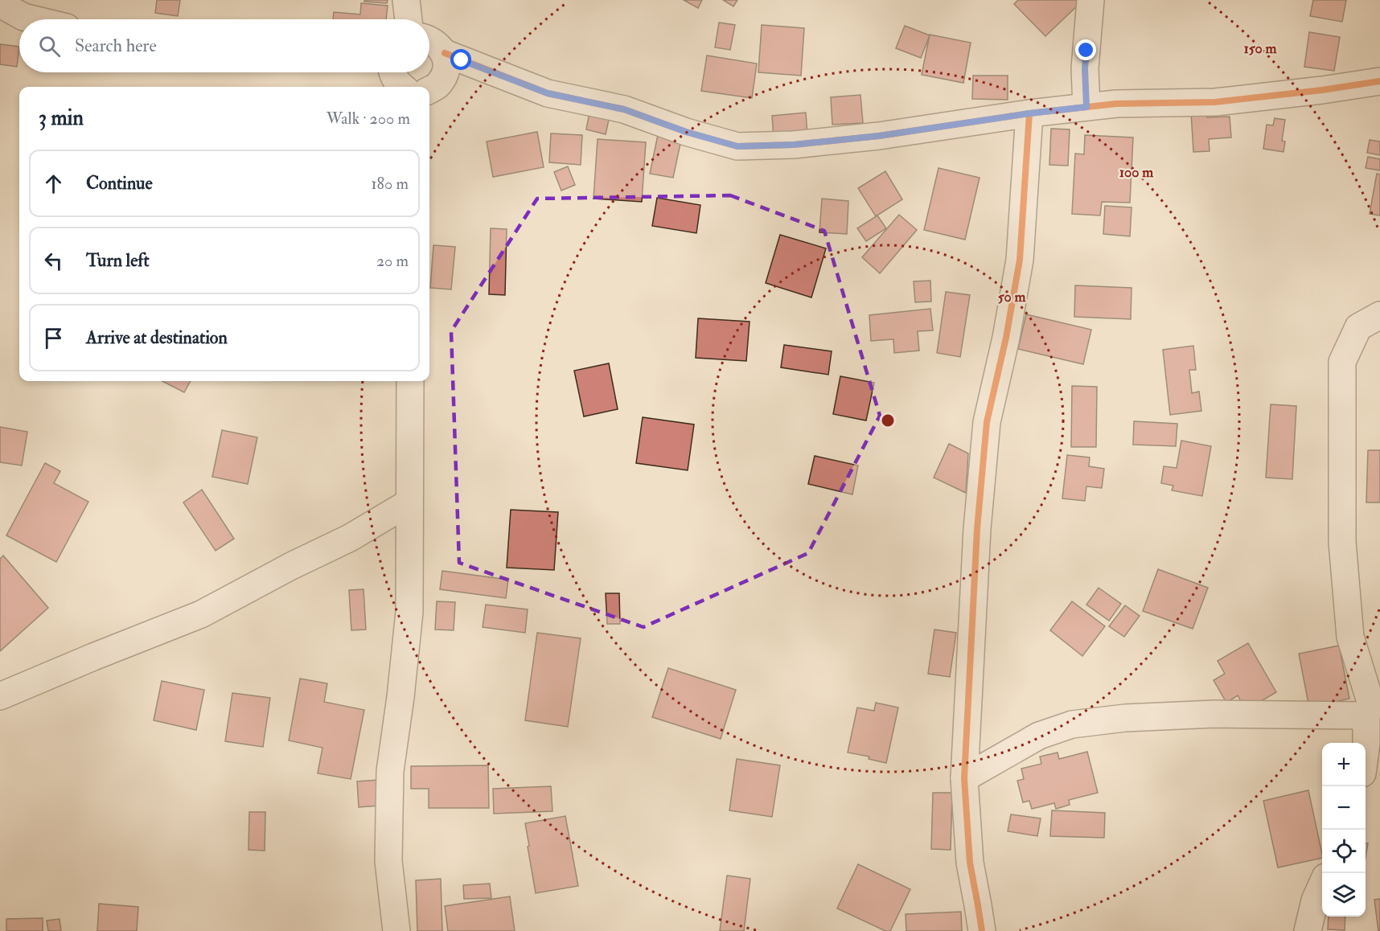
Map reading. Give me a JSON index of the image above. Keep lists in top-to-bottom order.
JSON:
{
  "page": {
    "search": "Search here",
    "heading": ["3 min", "Walk · 200 m"],
    "list": [
      ["Continue", "180 m"],
      ["Turn left", "20 m"],
      "Arrive at destination"
    ],
    "map_buttons": ["+", "−"]
  },
  "rings": ["150 m", "100 m", "50 m"]
}
